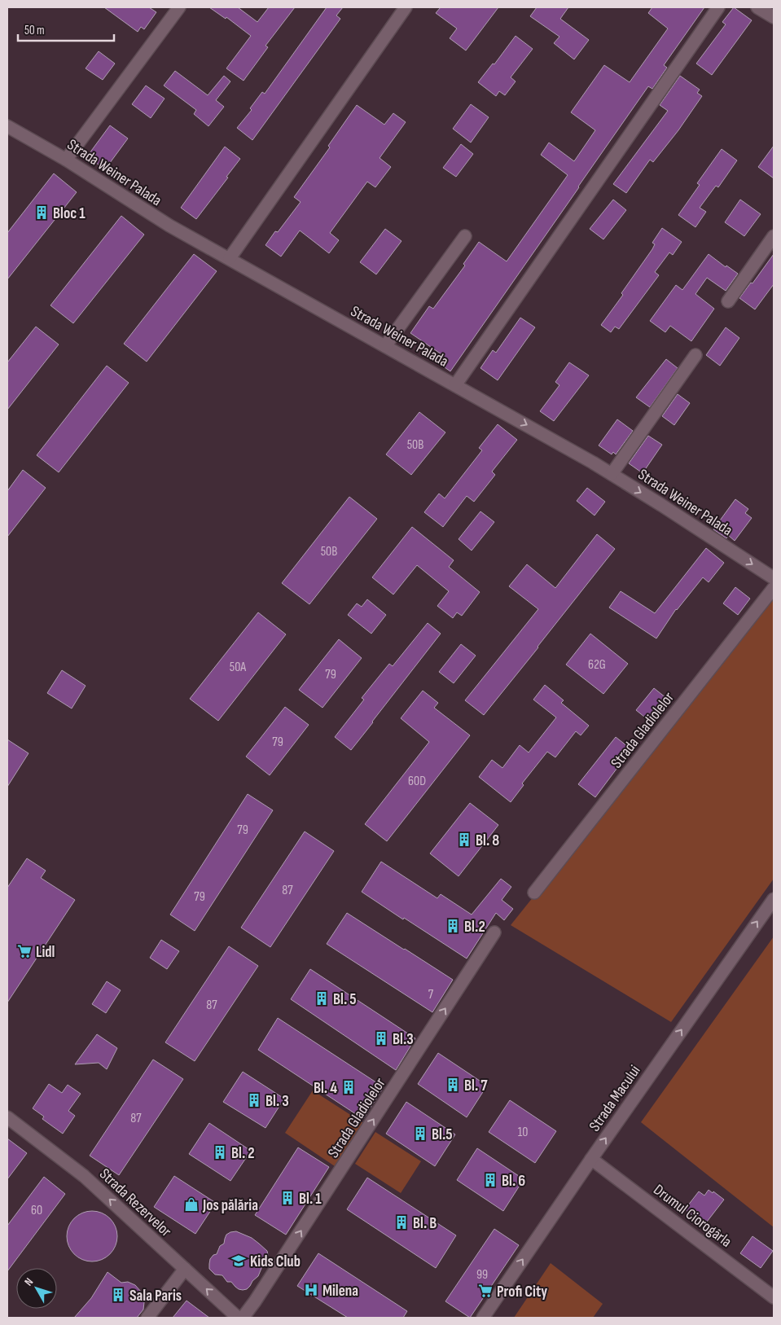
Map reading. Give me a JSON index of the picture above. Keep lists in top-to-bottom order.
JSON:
{
  "streets": {
    "street": [
      "Strada Weiner Palada",
      "Strada Gladiolelor",
      "Strada Macului",
      "Strada Rezervelor",
      "Drumul Ciorogârla"
    ]
  },
  "crossings": [
    ["Strada Macului", "Drumul Ciorogârla"]
  ],
  "one_way": [
    "Strada Weiner Palada",
    "Strada Gladiolelor",
    "Strada Macului",
    "Strada Rezervelor"
  ],
  "places": {
    "building": [
      "Bloc 1",
      "Bl. 8",
      "Bl.2",
      "Bl. 5",
      "Bl.3",
      "Bl. 7",
      "Bl. 4",
      "Bl. 3",
      "Bl.5",
      "Bl. 2",
      "Bl. 6",
      "Bl. 1",
      "Bl. B",
      "Sala Paris"
    ],
    "supermarket": ["Lidl", "Profi City"],
    "shop": ["Jos pălăria"],
    "school or university": ["Kids Club"],
    "hospital": ["Milena"]
  },
  "house_numbers": [
    "50B",
    "50B",
    "62G",
    "50A",
    "79",
    "79",
    "60D",
    "79",
    "87",
    "79",
    "7",
    "87",
    "87",
    "10",
    "60",
    "99"
  ],
  "scale_bar": "50 m",
  "north": "top left"
}
